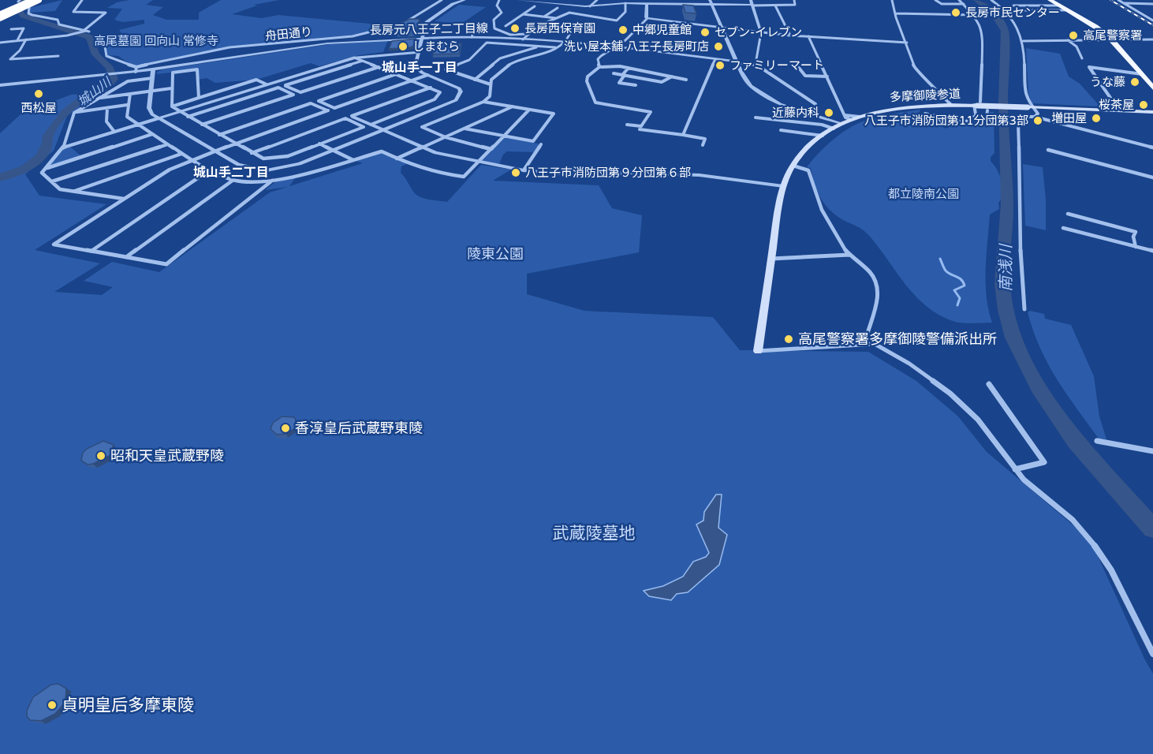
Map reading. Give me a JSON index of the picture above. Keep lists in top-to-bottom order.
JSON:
{
  "streets": {
    "main road": ["多摩御陵参道"],
    "street": ["長房元八王子二丁目線", "舟田通り"]
  },
  "crossings": [
    ["長房元八王子二丁目線", "舟田通り"]
  ],
  "districts": ["城山手一丁目", "城山手二丁目"],
  "water": ["城山川", "南浅川"],
  "parks": [
    "高尾墓園 回向山 常修寺",
    "都立陵南公園",
    "陵東公園",
    "武蔵陵墓地"
  ],
  "places": [
    "長房市民センター",
    "長房西保育園",
    "中郷児童館",
    "セブン-イレブン",
    "高尾警察署",
    "しまむら",
    "洗い屋本舗 八王子長房町店",
    "ファミリーマート",
    "うな藤",
    "西松屋",
    "桜茶屋",
    "近藤内科",
    "増田屋",
    "八王子市消防団第11分団第3部",
    "八王子市消防団第９分団第６部",
    "高尾警察署多摩御陵警備派出所",
    "香淳皇后武蔵野東陵",
    "昭和天皇武蔵野陵",
    "貞明皇后多摩東陵"
  ]
}
